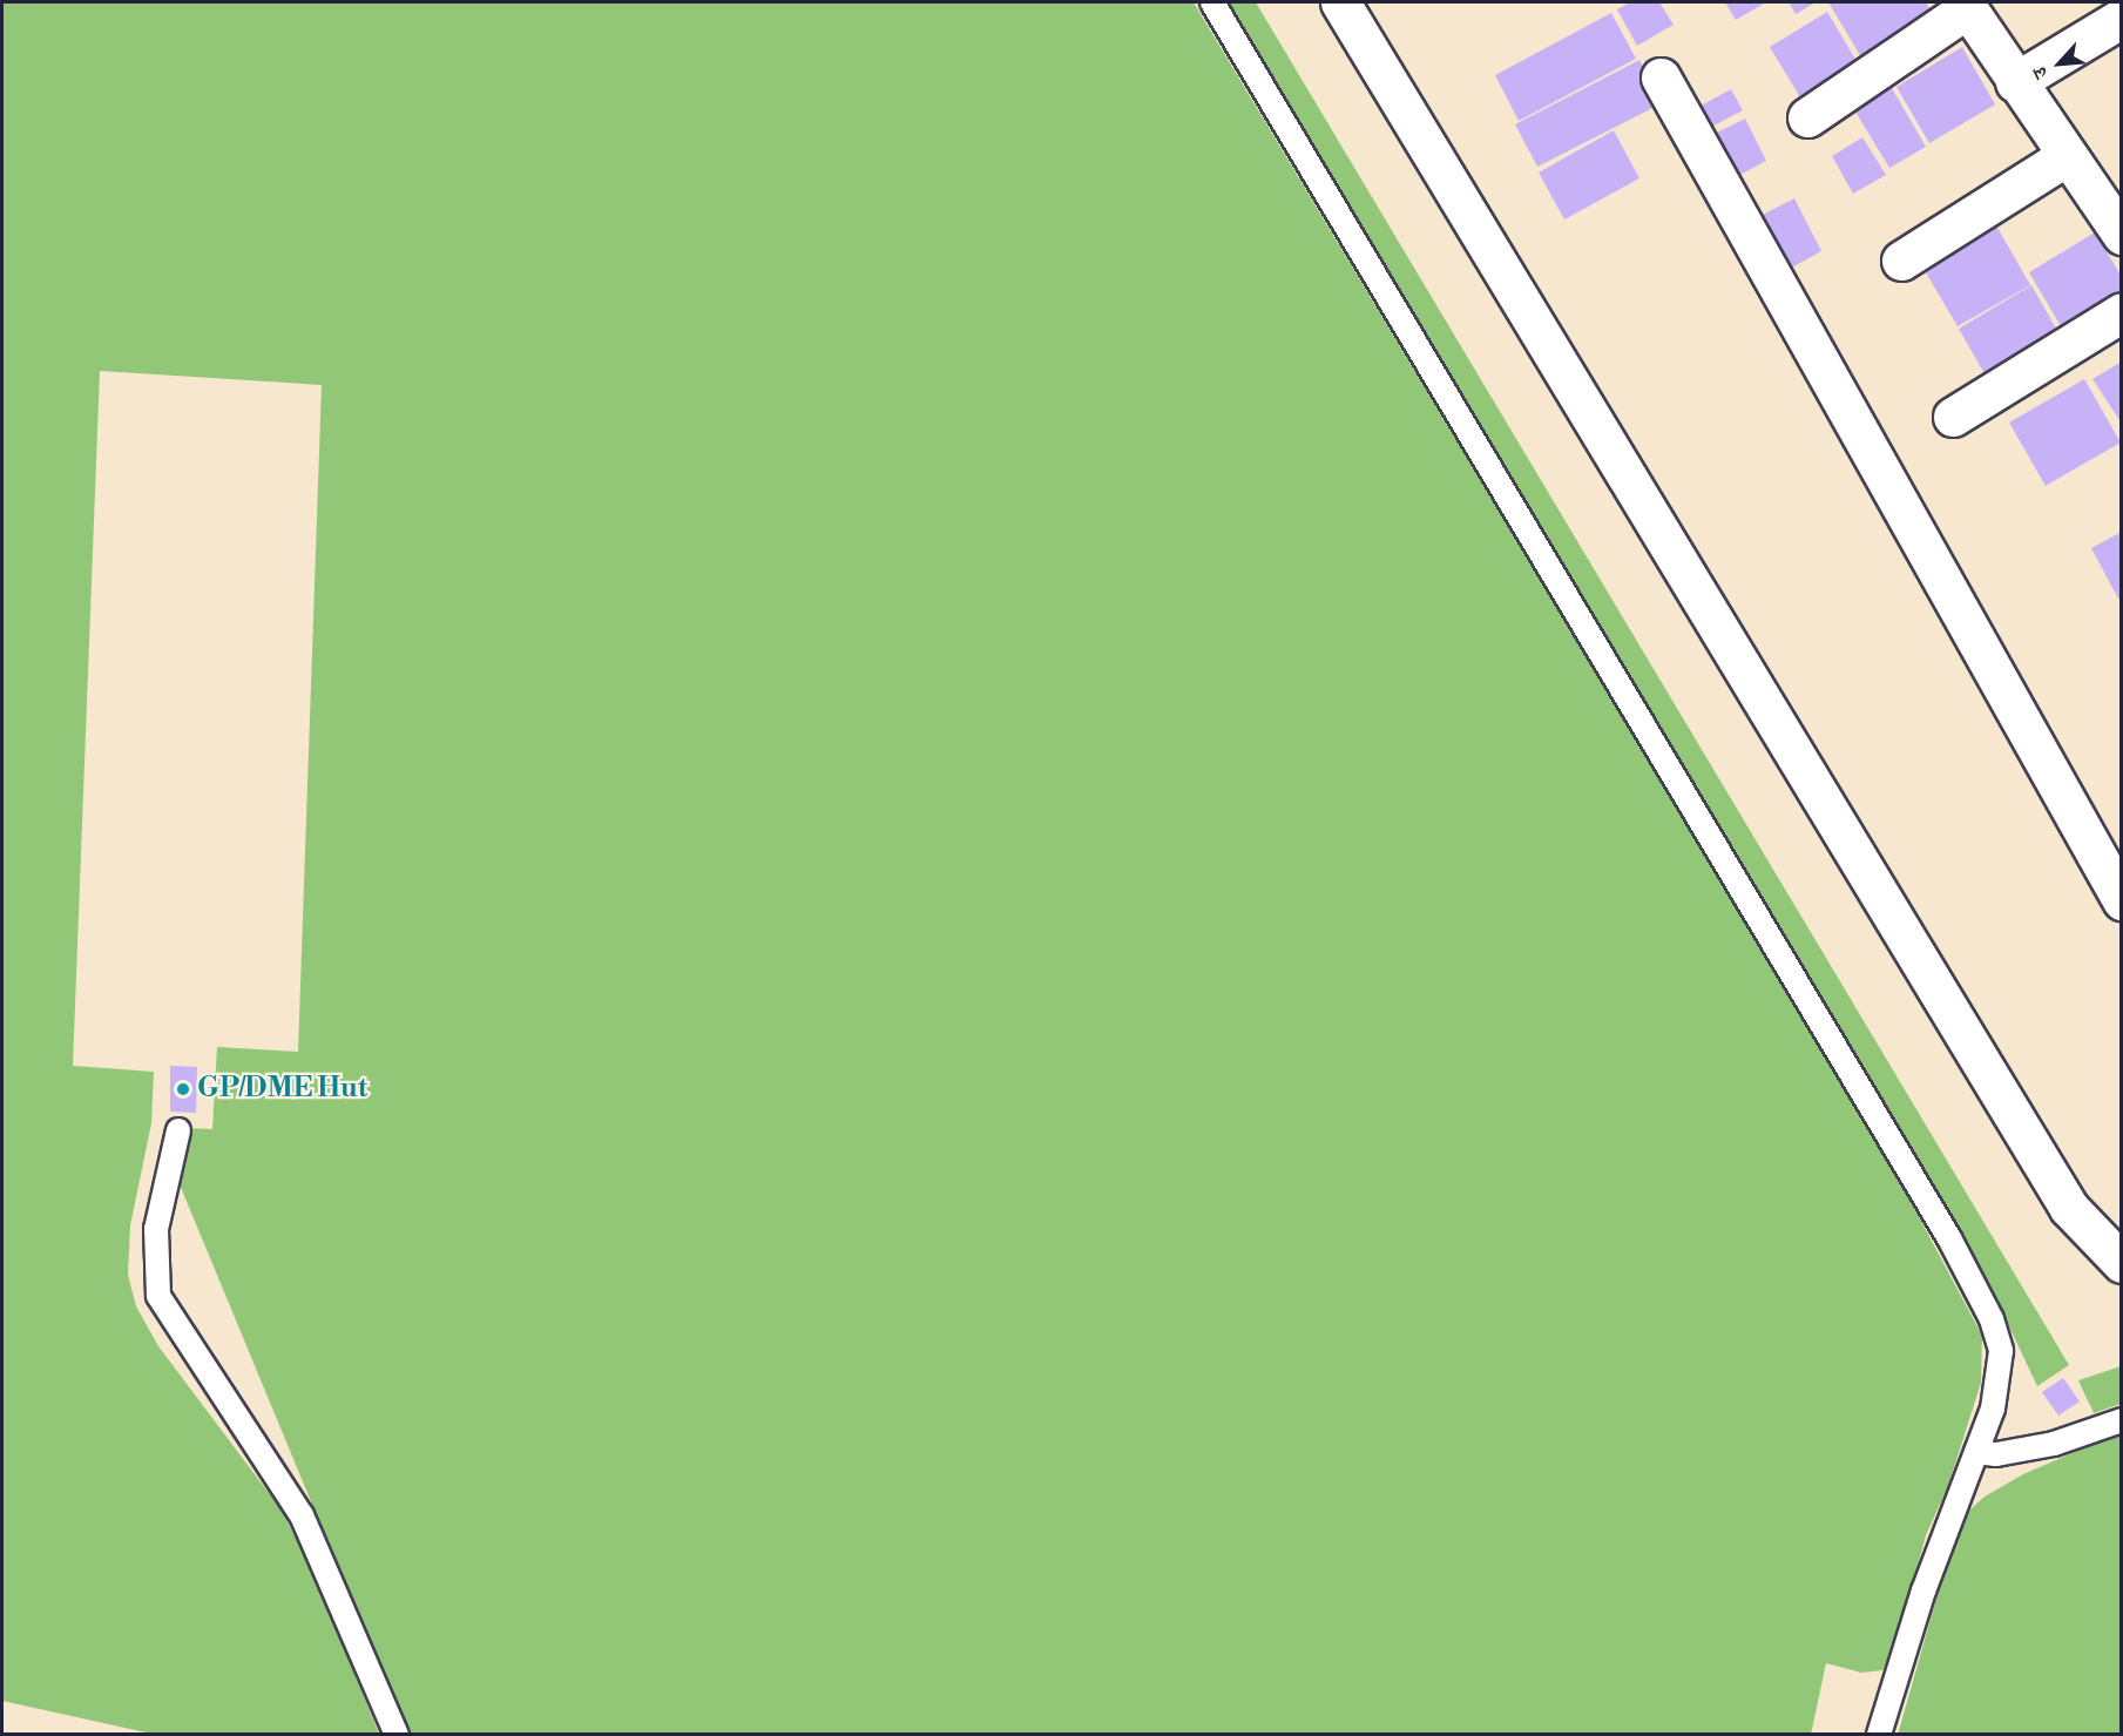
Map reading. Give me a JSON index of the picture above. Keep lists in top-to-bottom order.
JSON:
{
  "places": ["GP/DME Hut"],
  "north": "bottom left"
}
